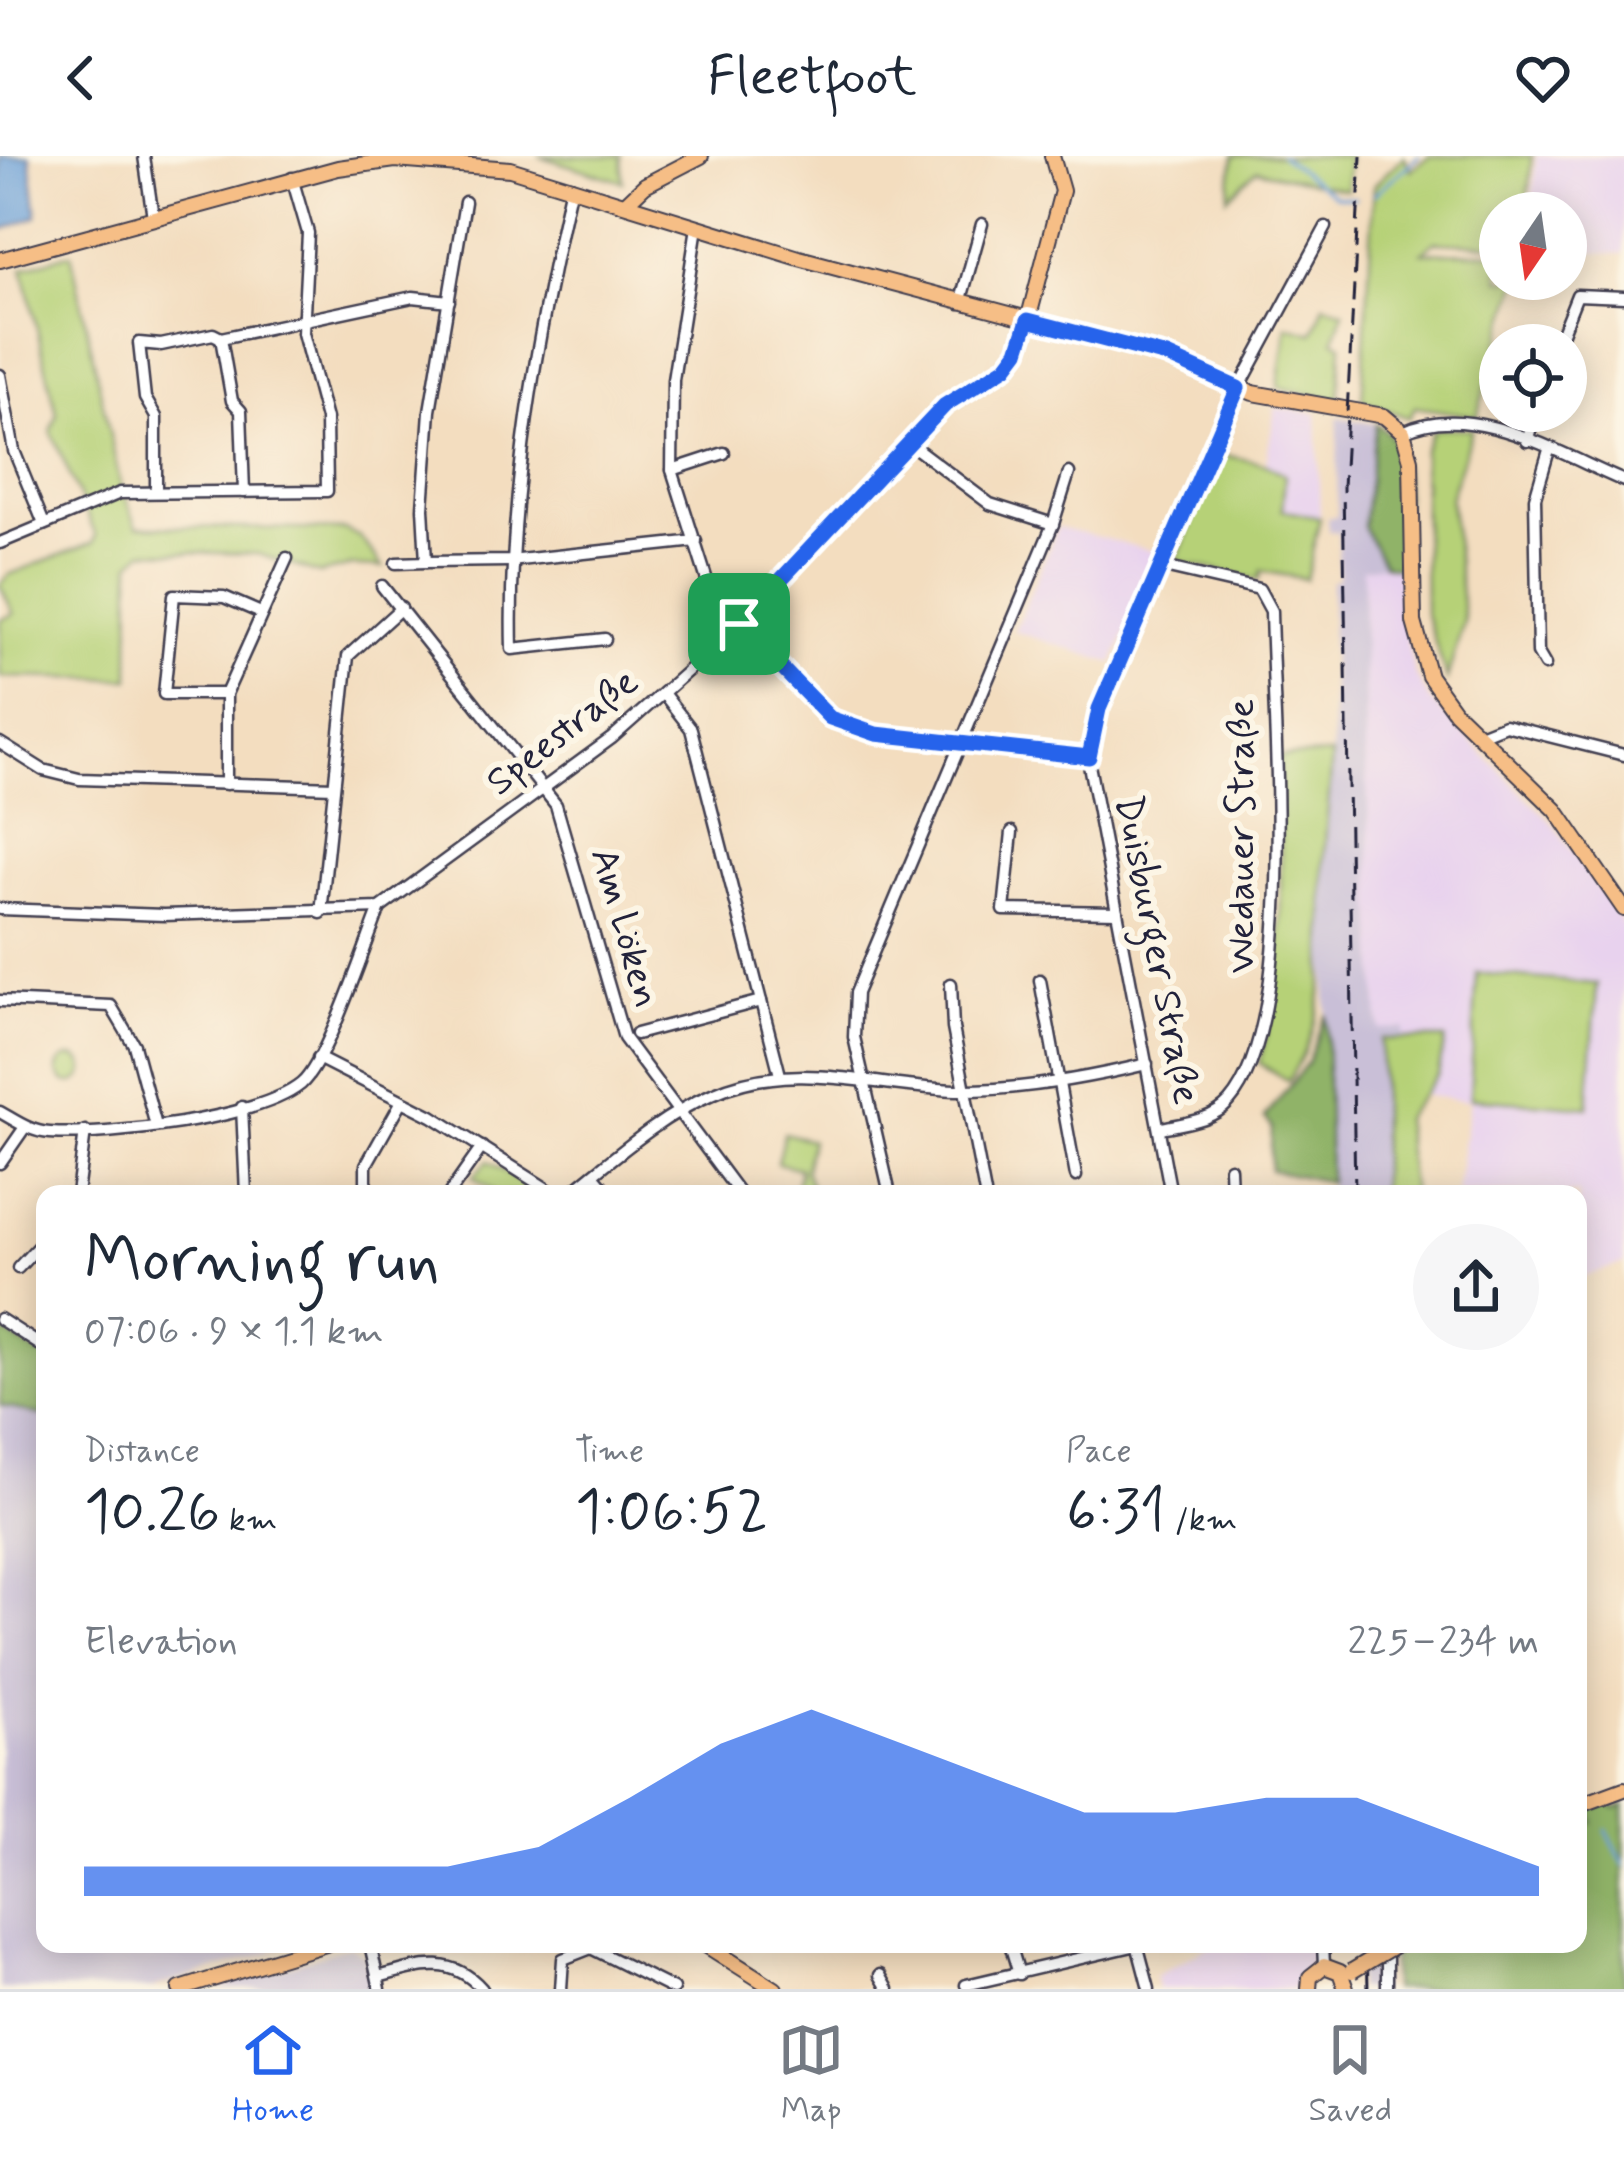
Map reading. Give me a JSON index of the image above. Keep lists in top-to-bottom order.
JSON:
{
  "streets": {
    "street": [
      "Speestraße",
      "Wedauer Straße",
      "Am Löken",
      "Duisburger Straße"
    ]
  },
  "crossings": [
    ["Speestraße", "Am Löken"],
    ["Wedauer Straße", "Duisburger Straße"]
  ],
  "north": "bottom",
  "page": {
    "header": "Fleetfoot",
    "heading": ["Morning run", "07:06 · 9 × 1.1 km"],
    "stats": [
      ["Distance", "10.26 km"],
      ["Time", "1:06:52"],
      ["Pace", "6:31 /km"]
    ],
    "chart": ["Elevation", "225–234 m"],
    "tabs": ["Home", "Map", "Saved"]
  }
}
